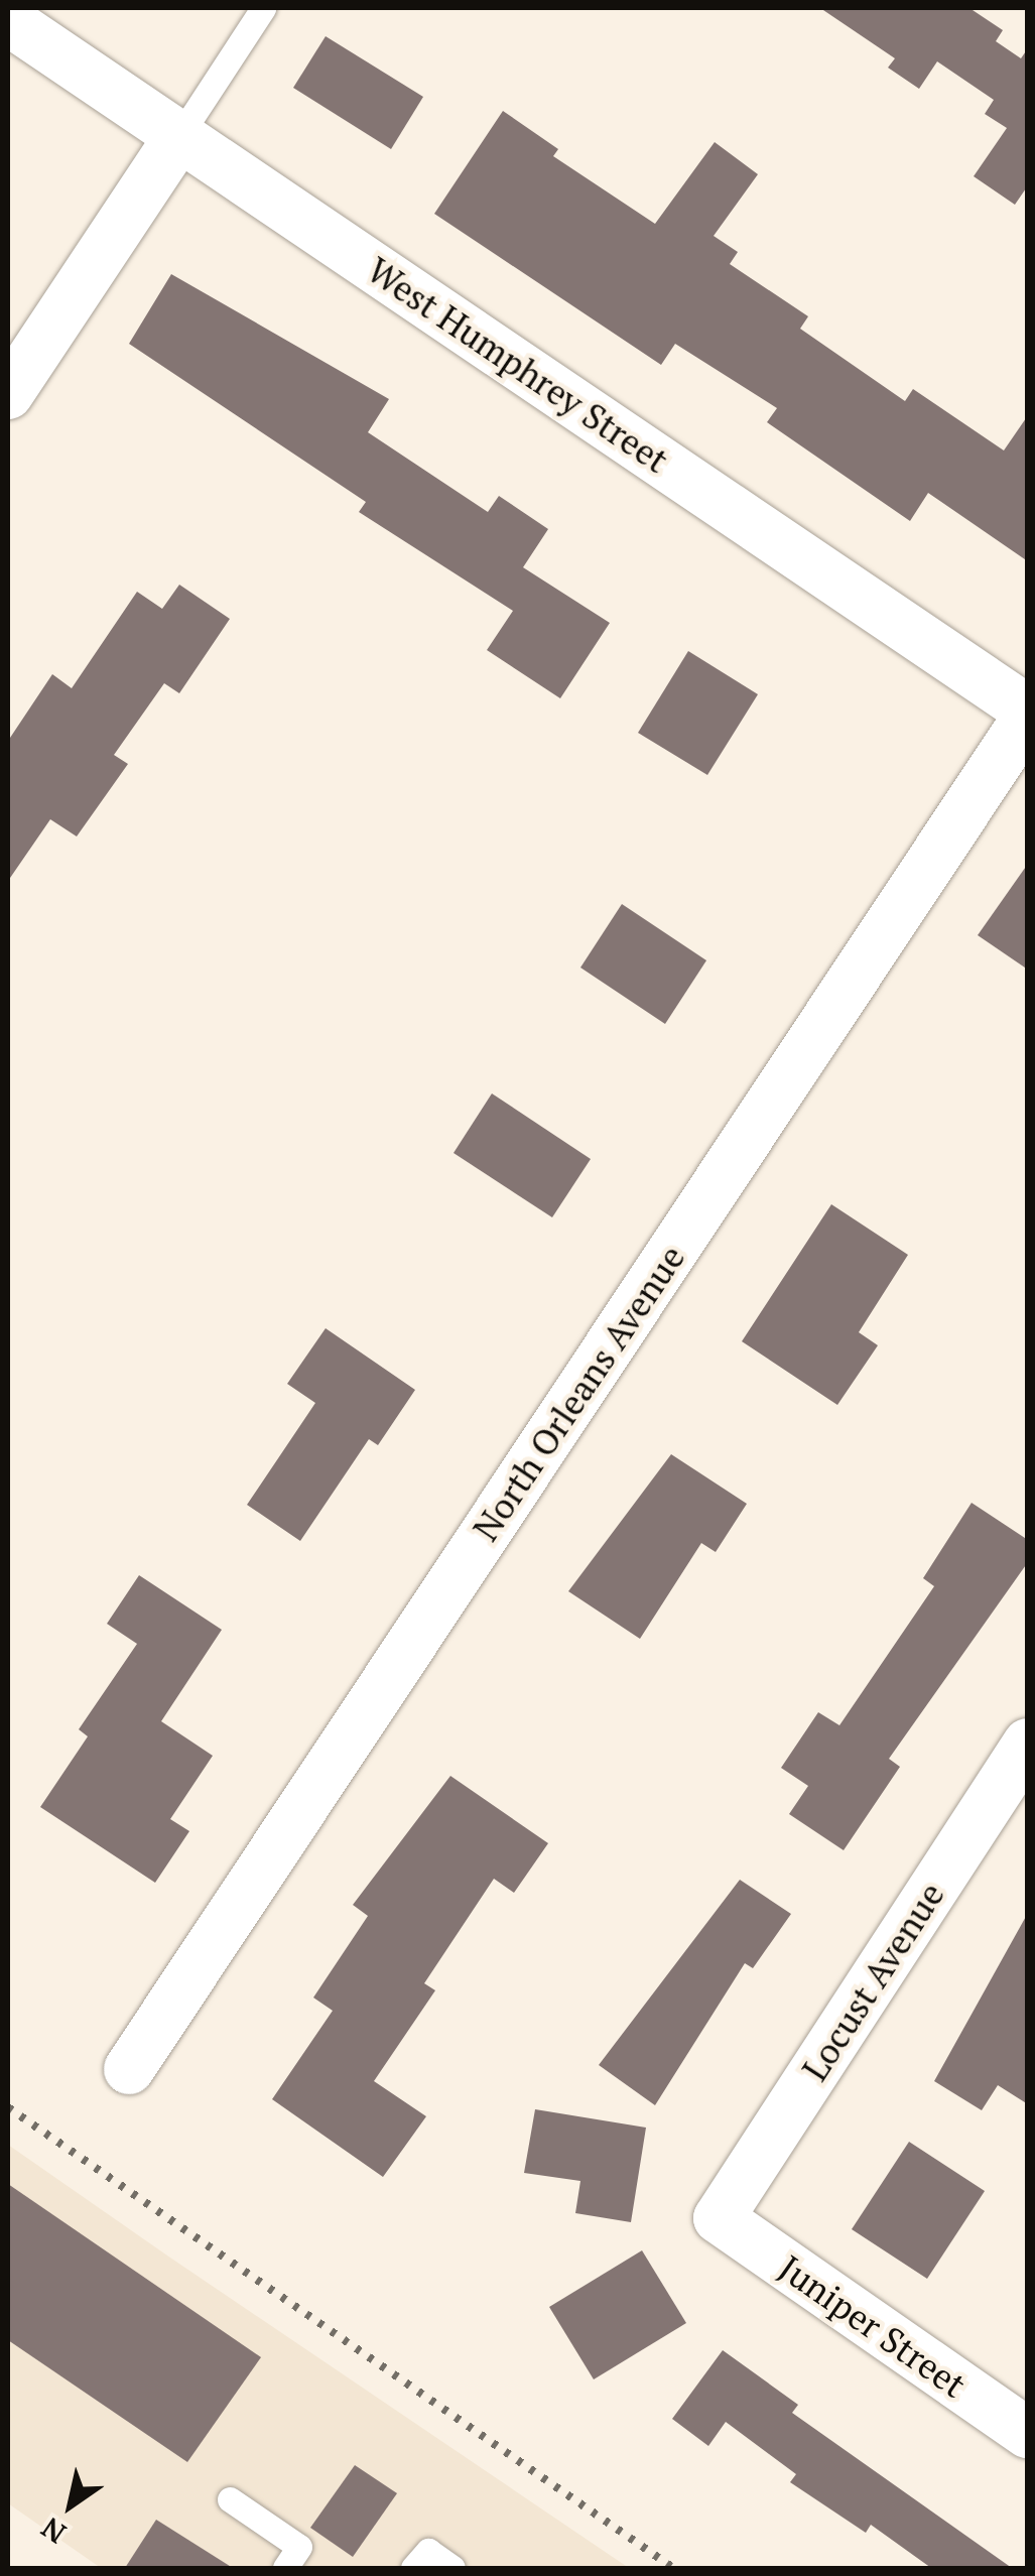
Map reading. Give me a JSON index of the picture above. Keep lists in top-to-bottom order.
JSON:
{
  "streets": {
    "street": [
      "West Humphrey Street",
      "North Orleans Avenue",
      "Locust Avenue",
      "Juniper Street"
    ]
  },
  "crossings": [
    ["West Humphrey Street", "North Orleans Avenue"],
    ["Locust Avenue", "Juniper Street"]
  ],
  "north": "bottom left"
}
